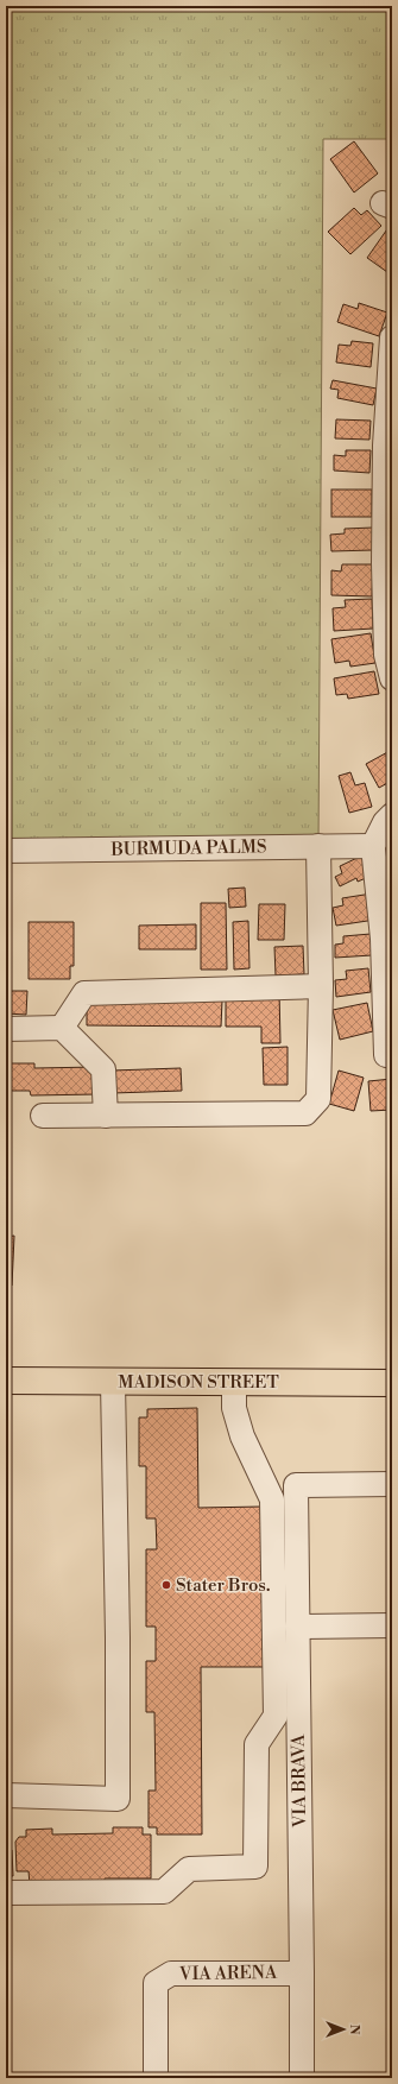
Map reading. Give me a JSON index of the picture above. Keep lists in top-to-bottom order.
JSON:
{
  "streets": {
    "main road": ["MADISON STREET"],
    "lane": ["BURMUDA PALMS", "VIA BRAVA", "VIA ARENA"]
  },
  "crossings": [
    ["VIA BRAVA", "VIA ARENA"]
  ],
  "places": ["Stater Bros."],
  "north": "right"
}
